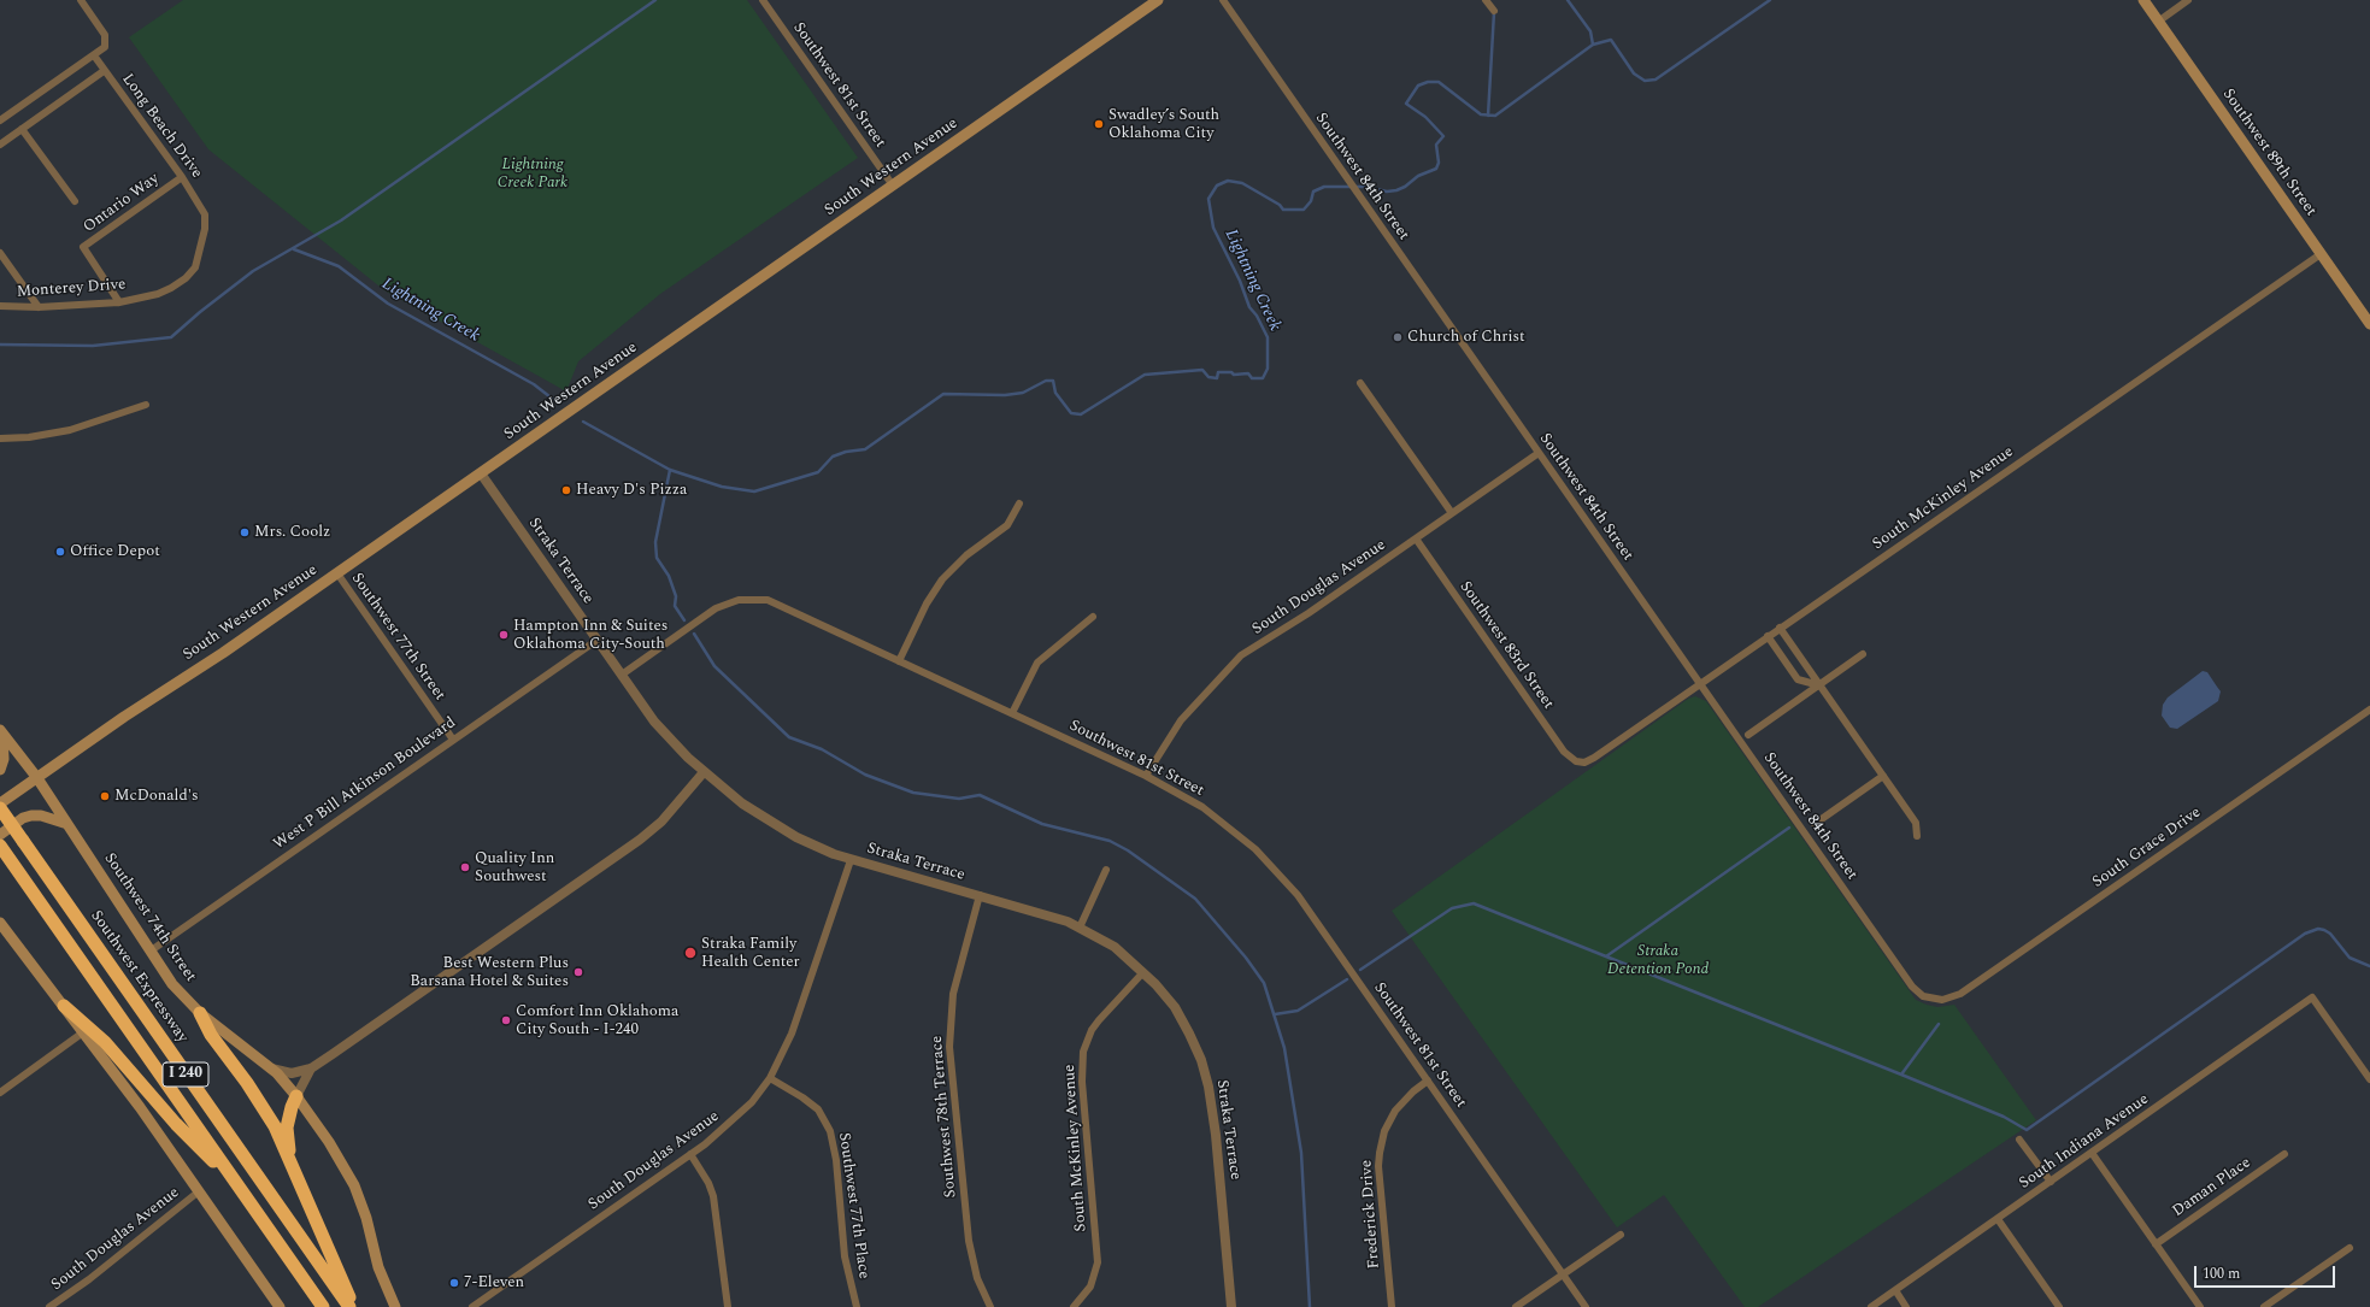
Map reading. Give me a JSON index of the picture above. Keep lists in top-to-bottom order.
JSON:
{
  "streets": {
    "highway": ["Southwest Expressway", "I 240"],
    "main road": ["Southwest 89th Street", "South Western Avenue", "Southwest 74th Street"],
    "street": [
      "Southwest 81st Street",
      "Long Beach Drive",
      "Southwest 84th Street",
      "Ontario Way",
      "Monterey Drive",
      "South McKinley Avenue",
      "Straka Terrace",
      "South Douglas Avenue",
      "Southwest 77th Street",
      "Southwest 83rd Street",
      "West P Bill Atkinson Boulevard",
      "South Grace Drive",
      "Southwest 78th Terrace",
      "South Indiana Avenue",
      "Daman Place",
      "Southwest 77th Place",
      "Frederick Drive"
    ]
  },
  "crossings": [
    ["Southwest 81st Street", "South Western Avenue"],
    ["Southwest 81st Street", "Straka Terrace"],
    ["Southwest 81st Street", "South Douglas Avenue"],
    ["Southwest 81st Street", "Frederick Drive"],
    ["Long Beach Drive", "Ontario Way"],
    ["Long Beach Drive", "Monterey Drive"],
    ["Southwest 89th Street", "South McKinley Avenue"],
    ["South Western Avenue", "Straka Terrace"],
    ["South Western Avenue", "Southwest 77th Street"],
    ["South Western Avenue", "Southwest 74th Street"],
    ["Southwest 84th Street", "South McKinley Avenue"],
    ["Southwest 84th Street", "South Douglas Avenue"],
    ["Southwest 84th Street", "South Grace Drive"],
    ["Ontario Way", "Monterey Drive"],
    ["South McKinley Avenue", "Straka Terrace"],
    ["South McKinley Avenue", "Southwest 83rd Street"],
    ["Straka Terrace", "South Douglas Avenue"],
    ["Straka Terrace", "West P Bill Atkinson Boulevard"],
    ["Straka Terrace", "Southwest 78th Terrace"],
    ["South Douglas Avenue", "Southwest 83rd Street"],
    ["South Douglas Avenue", "Southwest 77th Place"],
    ["Southwest 77th Street", "West P Bill Atkinson Boulevard"],
    ["West P Bill Atkinson Boulevard", "Southwest 74th Street"]
  ],
  "water": ["Lightning Creek"],
  "parks": ["Lightning Creek Park", "Straka Detention Pond"],
  "places": [
    "Swadley’s South Oklahoma City",
    "Church of Christ",
    "Heavy D's Pizza",
    "Mrs. Coolz",
    "Office Depot",
    "Hampton Inn & Suites Oklahoma City-South",
    "McDonald's",
    "Quality Inn Southwest",
    "Straka Family Health Center",
    "Best Western Plus Barsana Hotel & Suites",
    "Comfort Inn Oklahoma City South - I-240",
    "7-Eleven"
  ],
  "scale_bar": "100 m"
}
